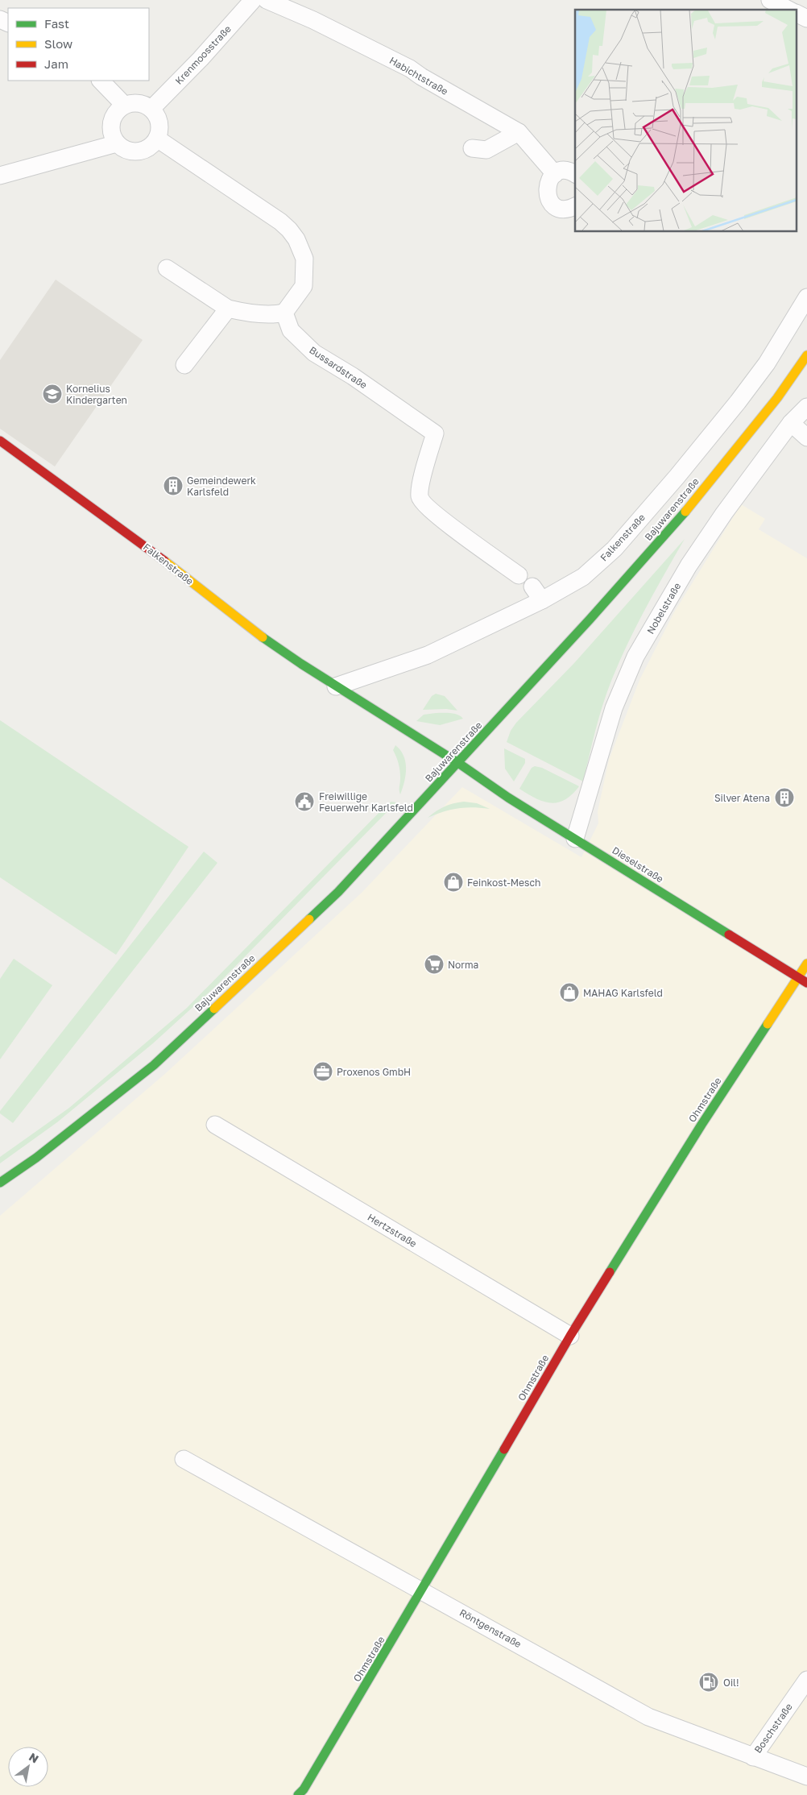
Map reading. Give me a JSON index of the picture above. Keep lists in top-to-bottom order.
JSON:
{
  "streets": {
    "street": [
      "Krenmoosstraße",
      "Habichtstraße",
      "Bussardstraße",
      "Bajuwarenstraße",
      "Falkenstraße",
      "Nobelstraße",
      "Dieselstraße",
      "Ohmstraße",
      "Hertzstraße",
      "Röntgenstraße",
      "Boschstraße"
    ]
  },
  "crossings": [
    ["Bajuwarenstraße", "Falkenstraße"],
    ["Bajuwarenstraße", "Dieselstraße"],
    ["Falkenstraße", "Dieselstraße"],
    ["Nobelstraße", "Dieselstraße"],
    ["Dieselstraße", "Ohmstraße"],
    ["Ohmstraße", "Hertzstraße"],
    ["Ohmstraße", "Röntgenstraße"],
    ["Röntgenstraße", "Boschstraße"]
  ],
  "places": {
    "school or university": ["Kornelius Kindergarten"],
    "building": ["Gemeindewerk Karlsfeld", "Silver Atena"],
    "public building": ["Freiwillige Feuerwehr Karlsfeld"],
    "shop": ["Feinkost-Mesch", "MAHAG Karlsfeld"],
    "supermarket": ["Norma"],
    "office": ["Proxenos GmbH"],
    "fuel station": ["Oil!"]
  },
  "legend": ["Fast", "Slow", "Jam"],
  "north": "top right"
}
